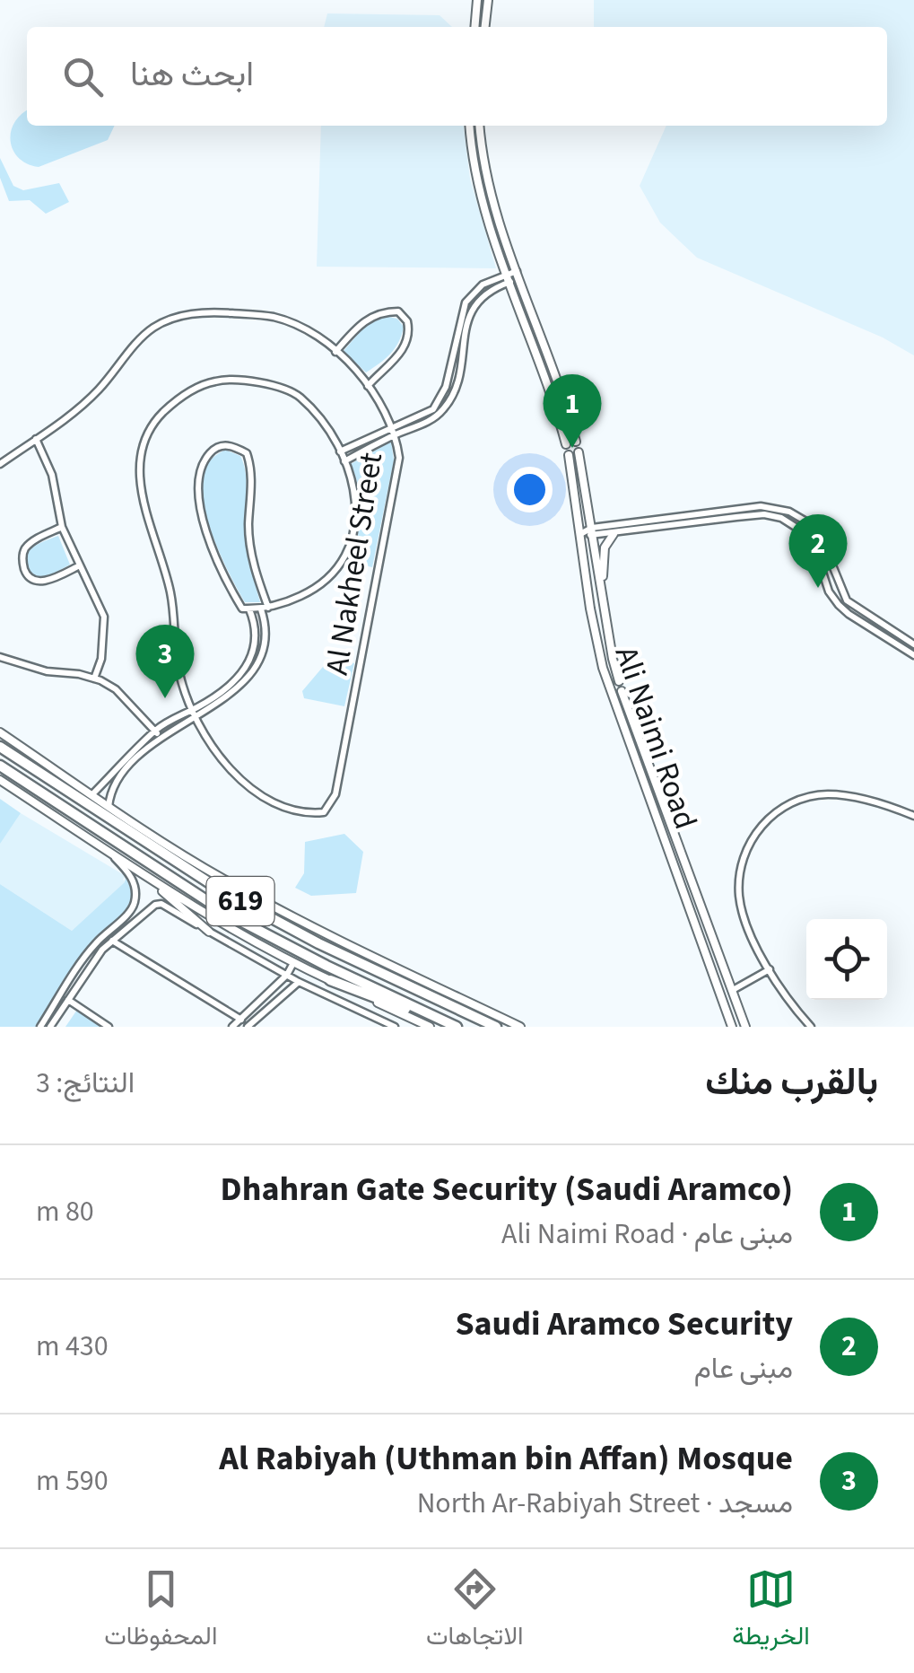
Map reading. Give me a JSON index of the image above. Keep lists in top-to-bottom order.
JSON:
{
  "streets": {
    "highway": ["619"],
    "main road": ["Ali Naimi Road"],
    "street": ["Al Nakheel Street"]
  },
  "page": {
    "search": "ابحث هنا",
    "pins": ["1", "2", "3"],
    "heading": ["بالقرب منك", "النتائج: 3"],
    "list": [
      {
        "mark": "1",
        "name": "Dhahran Gate Security (Saudi Aramco)",
        "note": "مبنى عام · Ali Naimi Road",
        "value": "80 m"
      },
      {
        "mark": "2",
        "name": "Saudi Aramco Security",
        "note": "مبنى عام",
        "value": "430 m"
      },
      {
        "mark": "3",
        "name": "Al Rabiyah (Uthman bin Affan) Mosque",
        "note": "مسجد · North Ar-Rabiyah Street",
        "value": "590 m"
      }
    ],
    "nav": ["الخريطة", "الاتجاهات", "المحفوظات"]
  }
}
